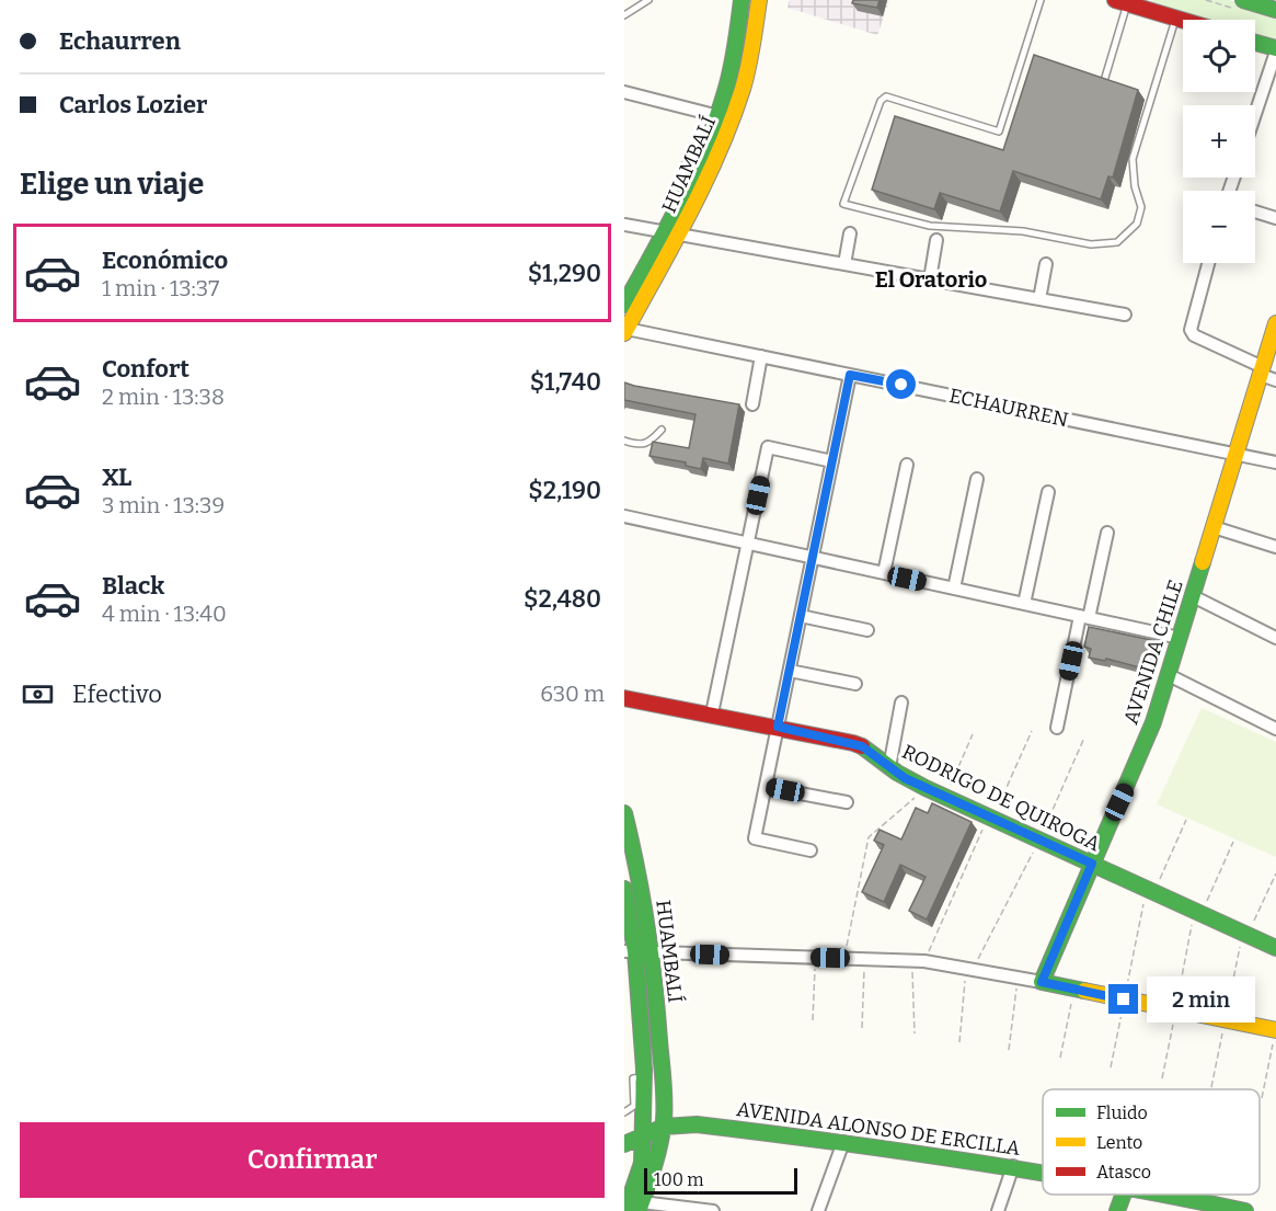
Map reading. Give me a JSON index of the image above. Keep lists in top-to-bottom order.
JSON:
{
  "streets": {
    "main road": [
      "HUAMBALÍ",
      "AVENIDA CHILE",
      "RODRIGO DE QUIROGA",
      "AVENIDA ALONSO DE ERCILLA"
    ],
    "street": ["ECHAURREN"]
  },
  "crossings": [
    ["HUAMBALÍ", "ECHAURREN"],
    ["HUAMBALÍ", "AVENIDA ALONSO DE ERCILLA"],
    ["ECHAURREN", "AVENIDA CHILE"],
    ["AVENIDA CHILE", "RODRIGO DE QUIROGA"]
  ],
  "districts": ["El Oratorio"],
  "legend": ["Fluido", "Lento", "Atasco"],
  "scale_bar": "100 m",
  "page": {
    "banner": ["Echaurren", "Carlos Lozier"],
    "map_buttons": ["+", "−"],
    "heading": "Elige un viaje",
    "list": [
      {
        "name": "Económico",
        "note": "1 min · 13:37",
        "value": "$1,290"
      },
      {
        "name": "Confort",
        "note": "2 min · 13:38",
        "value": "$1,740"
      },
      {
        "name": "XL",
        "note": "3 min · 13:39",
        "value": "$2,190"
      },
      {
        "name": "Black",
        "note": "4 min · 13:40",
        "value": "$2,480"
      }
    ],
    "pay": ["Efectivo", "630 m"],
    "bubble": "2 min",
    "buttons": "Confirmar",
    "scale": "100 m"
  }
}
